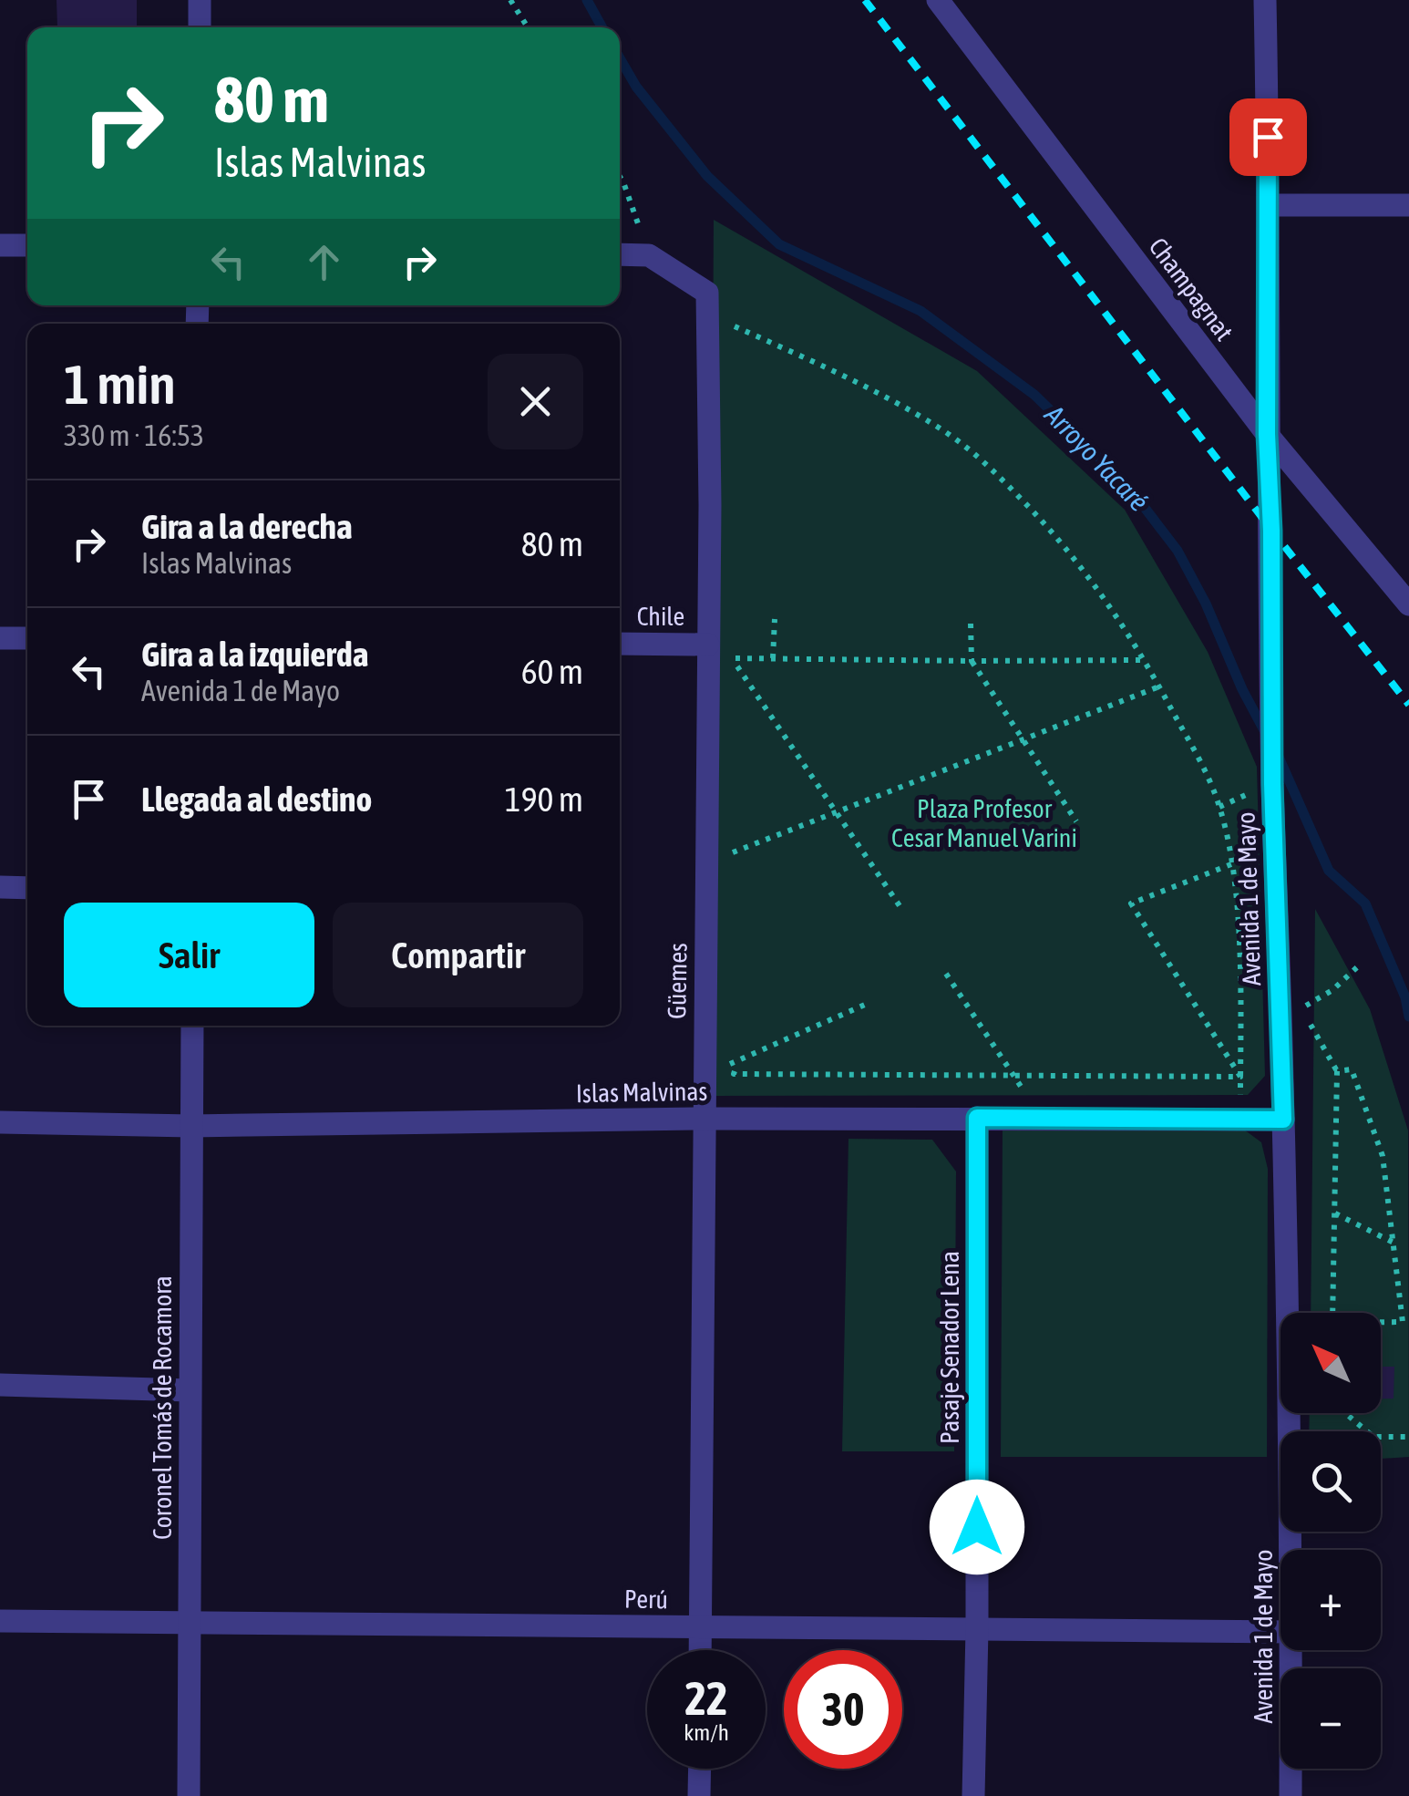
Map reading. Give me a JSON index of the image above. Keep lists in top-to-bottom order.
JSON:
{
  "streets": {
    "street": [
      "Champagnat",
      "Chile",
      "Avenida 1 de Mayo",
      "Güemes",
      "Islas Malvinas",
      "Pasaje Senador Lena",
      "Coronel Tomás de Rocamora",
      "Perú"
    ]
  },
  "crossings": [
    ["Champagnat", "Avenida 1 de Mayo"],
    ["Chile", "Güemes"],
    ["Avenida 1 de Mayo", "Islas Malvinas"],
    ["Güemes", "Islas Malvinas"],
    ["Güemes", "Perú"],
    ["Islas Malvinas", "Pasaje Senador Lena"],
    ["Islas Malvinas", "Coronel Tomás de Rocamora"],
    ["Pasaje Senador Lena", "Perú"],
    ["Coronel Tomás de Rocamora", "Perú"]
  ],
  "water": ["Arroyo Yacaré"],
  "parks": ["Plaza Profesor Cesar Manuel Varini"],
  "north": "top left",
  "page": {
    "turn": ["80 m", "Islas Malvinas"],
    "heading": ["1 min", "330 m · 16:53"],
    "list": [
      {
        "name": "Gira a la derecha",
        "note": "Islas Malvinas",
        "value": "80 m"
      },
      {
        "name": "Gira a la izquierda",
        "note": "Avenida 1 de Mayo",
        "value": "60 m"
      },
      {
        "name": "Llegada al destino",
        "value": "190 m"
      }
    ],
    "buttons": ["Salir", "Compartir"],
    "map_buttons": ["+", "−"],
    "speed": "22 km/h",
    "limit": "30"
  }
}
